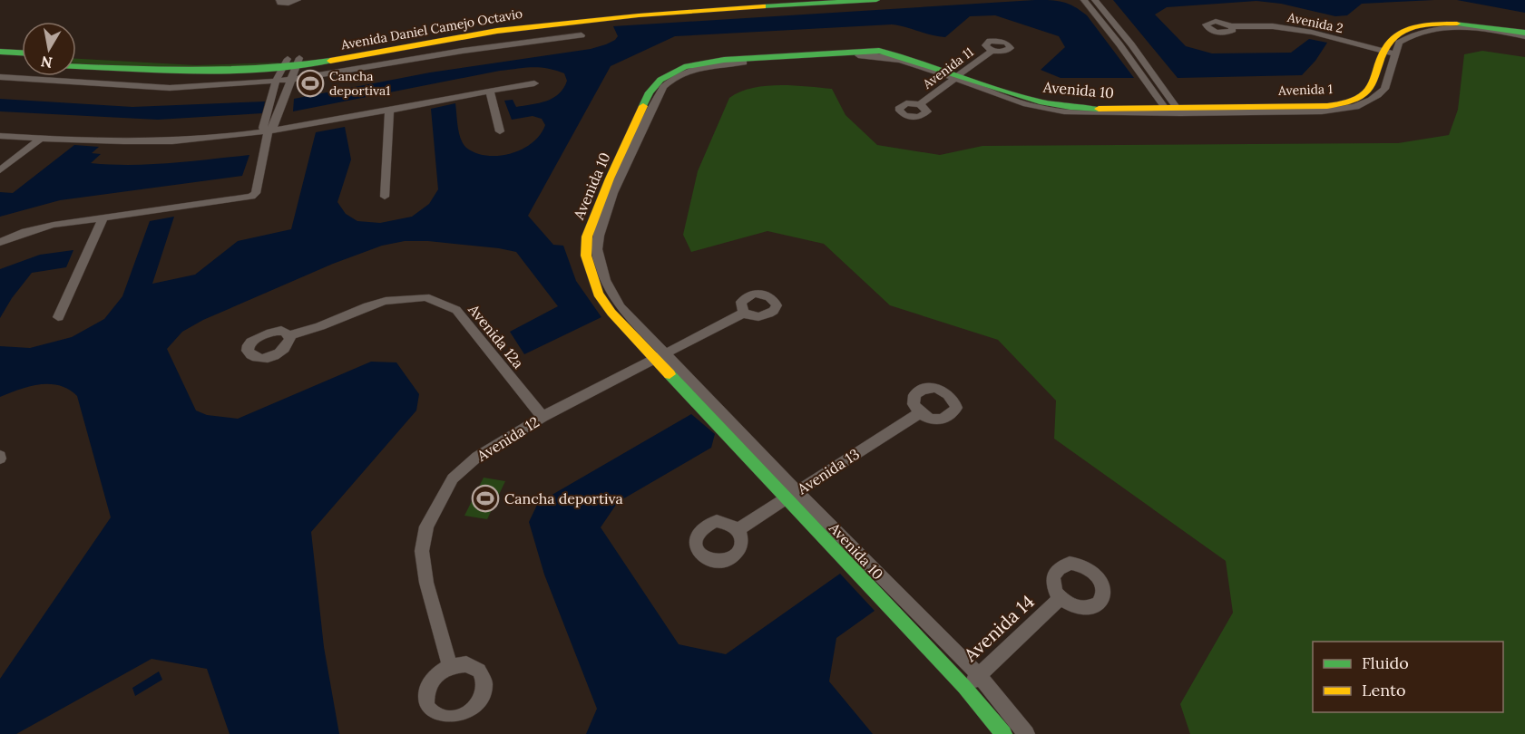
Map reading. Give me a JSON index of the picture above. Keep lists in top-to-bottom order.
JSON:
{
  "streets": {
    "street": [
      "Avenida 2",
      "Avenida Daniel Camejo Octavio",
      "Avenida 11",
      "Avenida 10",
      "Avenida 1",
      "Avenida 12a",
      "Avenida 12",
      "Avenida 13",
      "Avenida 14"
    ]
  },
  "crossings": [
    ["Avenida 2", "Avenida 1"],
    ["Avenida 11", "Avenida 10"],
    ["Avenida 10", "Avenida 1"],
    ["Avenida 10", "Avenida 12"],
    ["Avenida 10", "Avenida 13"],
    ["Avenida 10", "Avenida 14"],
    ["Avenida 12a", "Avenida 12"]
  ],
  "places": {
    "sports": ["Cancha deportiva1", "Cancha deportiva"]
  },
  "legend": ["Fluido", "Lento"],
  "north": "bottom"
}
